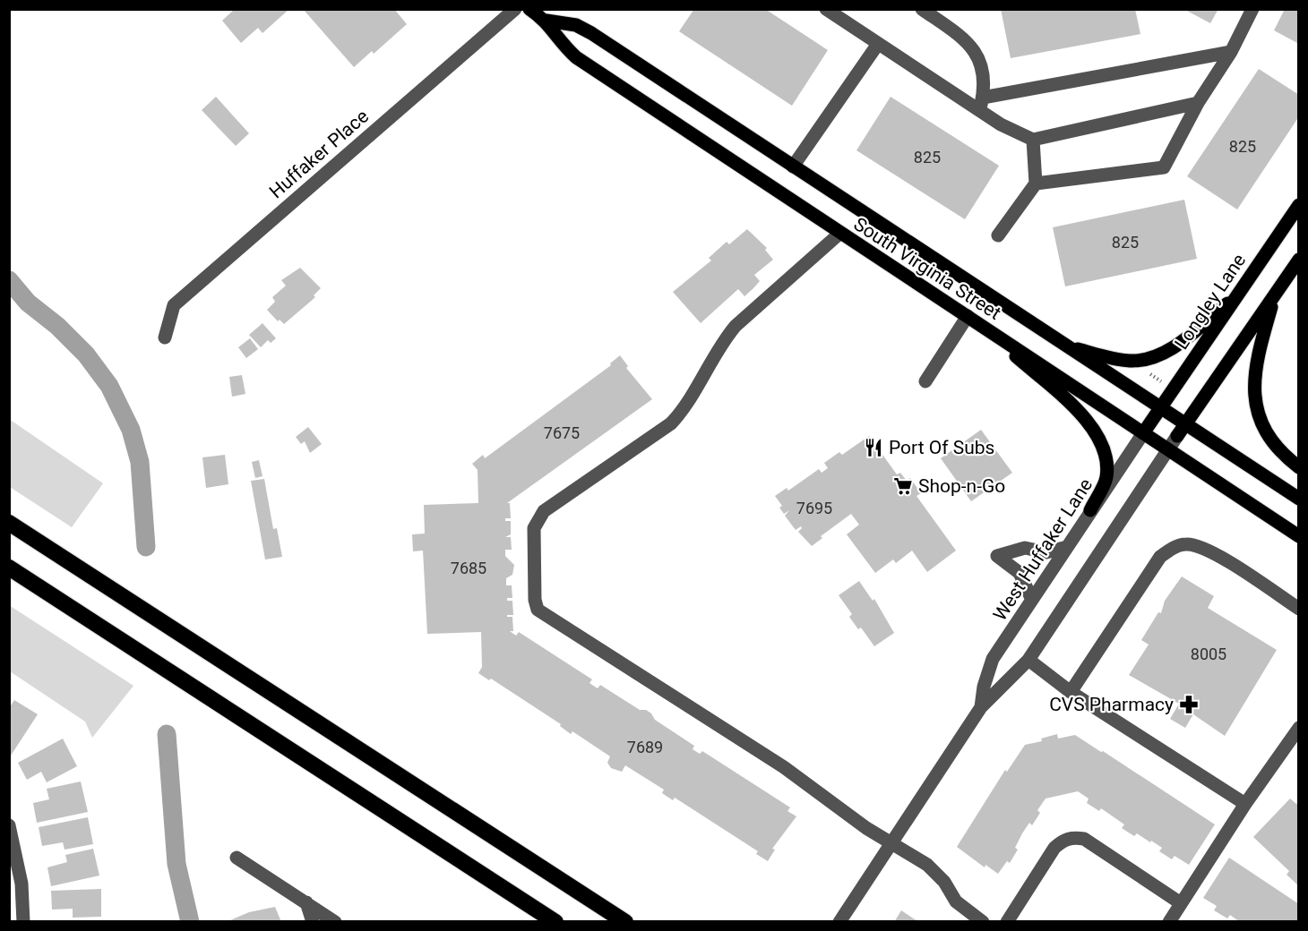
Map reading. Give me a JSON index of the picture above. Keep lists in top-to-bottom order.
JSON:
{
  "streets": {
    "main road": ["South Virginia Street", "Longley Lane", "West Huffaker Lane"],
    "street": ["Huffaker Place"]
  },
  "crossings": [
    ["South Virginia Street", "Longley Lane"],
    ["South Virginia Street", "West Huffaker Lane"],
    ["Longley Lane", "West Huffaker Lane"]
  ],
  "places": {
    "restaurant": ["Port Of Subs"],
    "supermarket": ["Shop-n-Go"],
    "pharmacy": ["CVS Pharmacy"]
  },
  "house_numbers": [
    "825",
    "825",
    "825",
    "7675",
    "7695",
    "7685",
    "8005",
    "7689"
  ]
}
